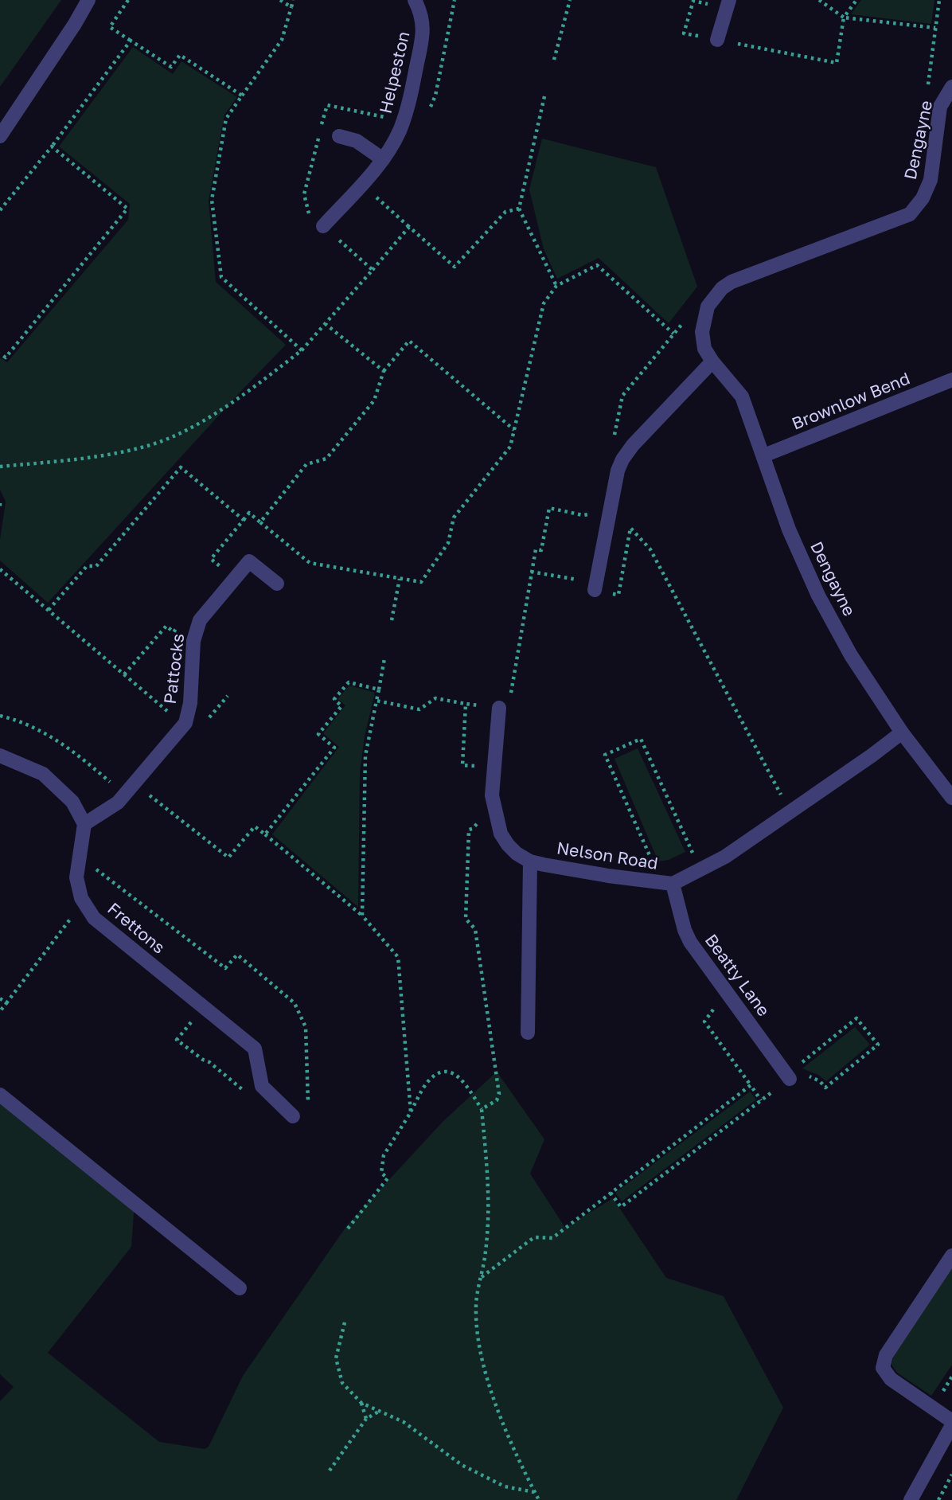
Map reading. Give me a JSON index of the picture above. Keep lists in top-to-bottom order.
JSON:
{
  "streets": {
    "street": [
      "Helpeston",
      "Dengayne",
      "Brownlow Bend",
      "Pattocks",
      "Nelson Road",
      "Frettons",
      "Beatty Lane"
    ]
  },
  "crossings": [
    ["Dengayne", "Brownlow Bend"],
    ["Dengayne", "Nelson Road"],
    ["Pattocks", "Frettons"],
    ["Nelson Road", "Beatty Lane"]
  ]
}
